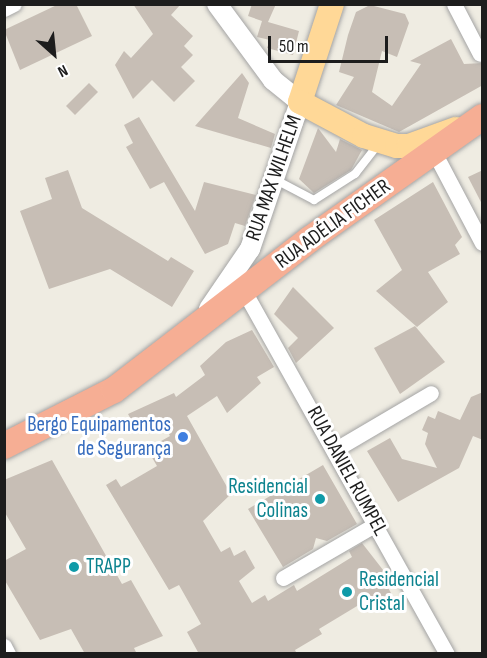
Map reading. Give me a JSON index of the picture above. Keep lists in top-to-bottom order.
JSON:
{
  "streets": {
    "highway": ["RUA ADÉLIA FICHER"],
    "main road": ["RUA MAX WILHELM"],
    "street": ["RUA DANIEL RUMPEL"]
  },
  "crossings": [
    ["RUA MAX WILHELM", "RUA ADÉLIA FICHER"],
    ["RUA ADÉLIA FICHER", "RUA DANIEL RUMPEL"]
  ],
  "places": [
    "Bergo Equipamentos de Segurança",
    "Residencial Colinas",
    "TRAPP",
    "Residencial Cristal"
  ],
  "scale_bar": "50 m",
  "north": "bottom right"
}
